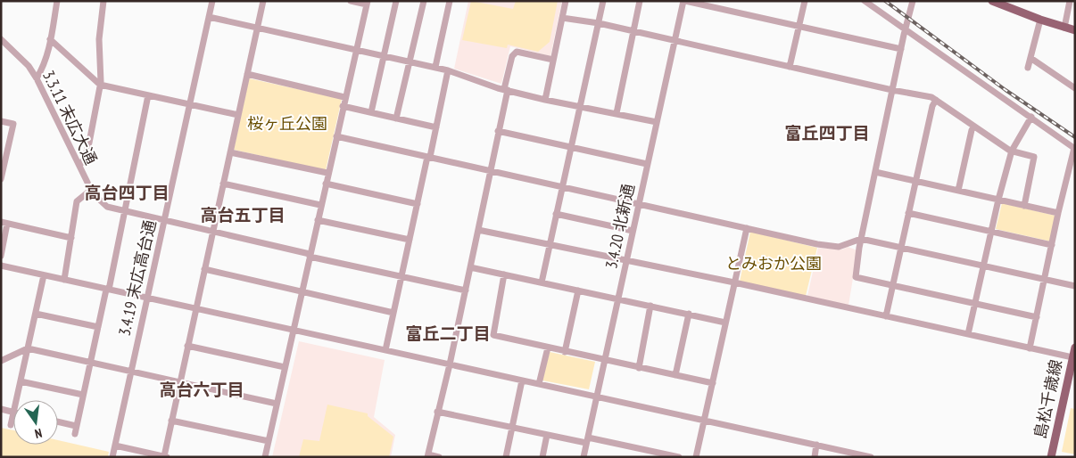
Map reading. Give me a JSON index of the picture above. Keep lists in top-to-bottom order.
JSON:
{
  "streets": {
    "main road": ["島松千歳線"],
    "street": ["3.3.11 末広大通", "3.4.20 北新通", "3.4.19 末広高台通"]
  },
  "crossings": [
    ["3.3.11 末広大通", "3.4.19 末広高台通"]
  ],
  "districts": [
    "富丘四丁目",
    "高台四丁目",
    "高台五丁目",
    "富丘二丁目",
    "高台六丁目"
  ],
  "parks": ["桜ヶ丘公園", "とみおか公園"],
  "north": "bottom"
}
